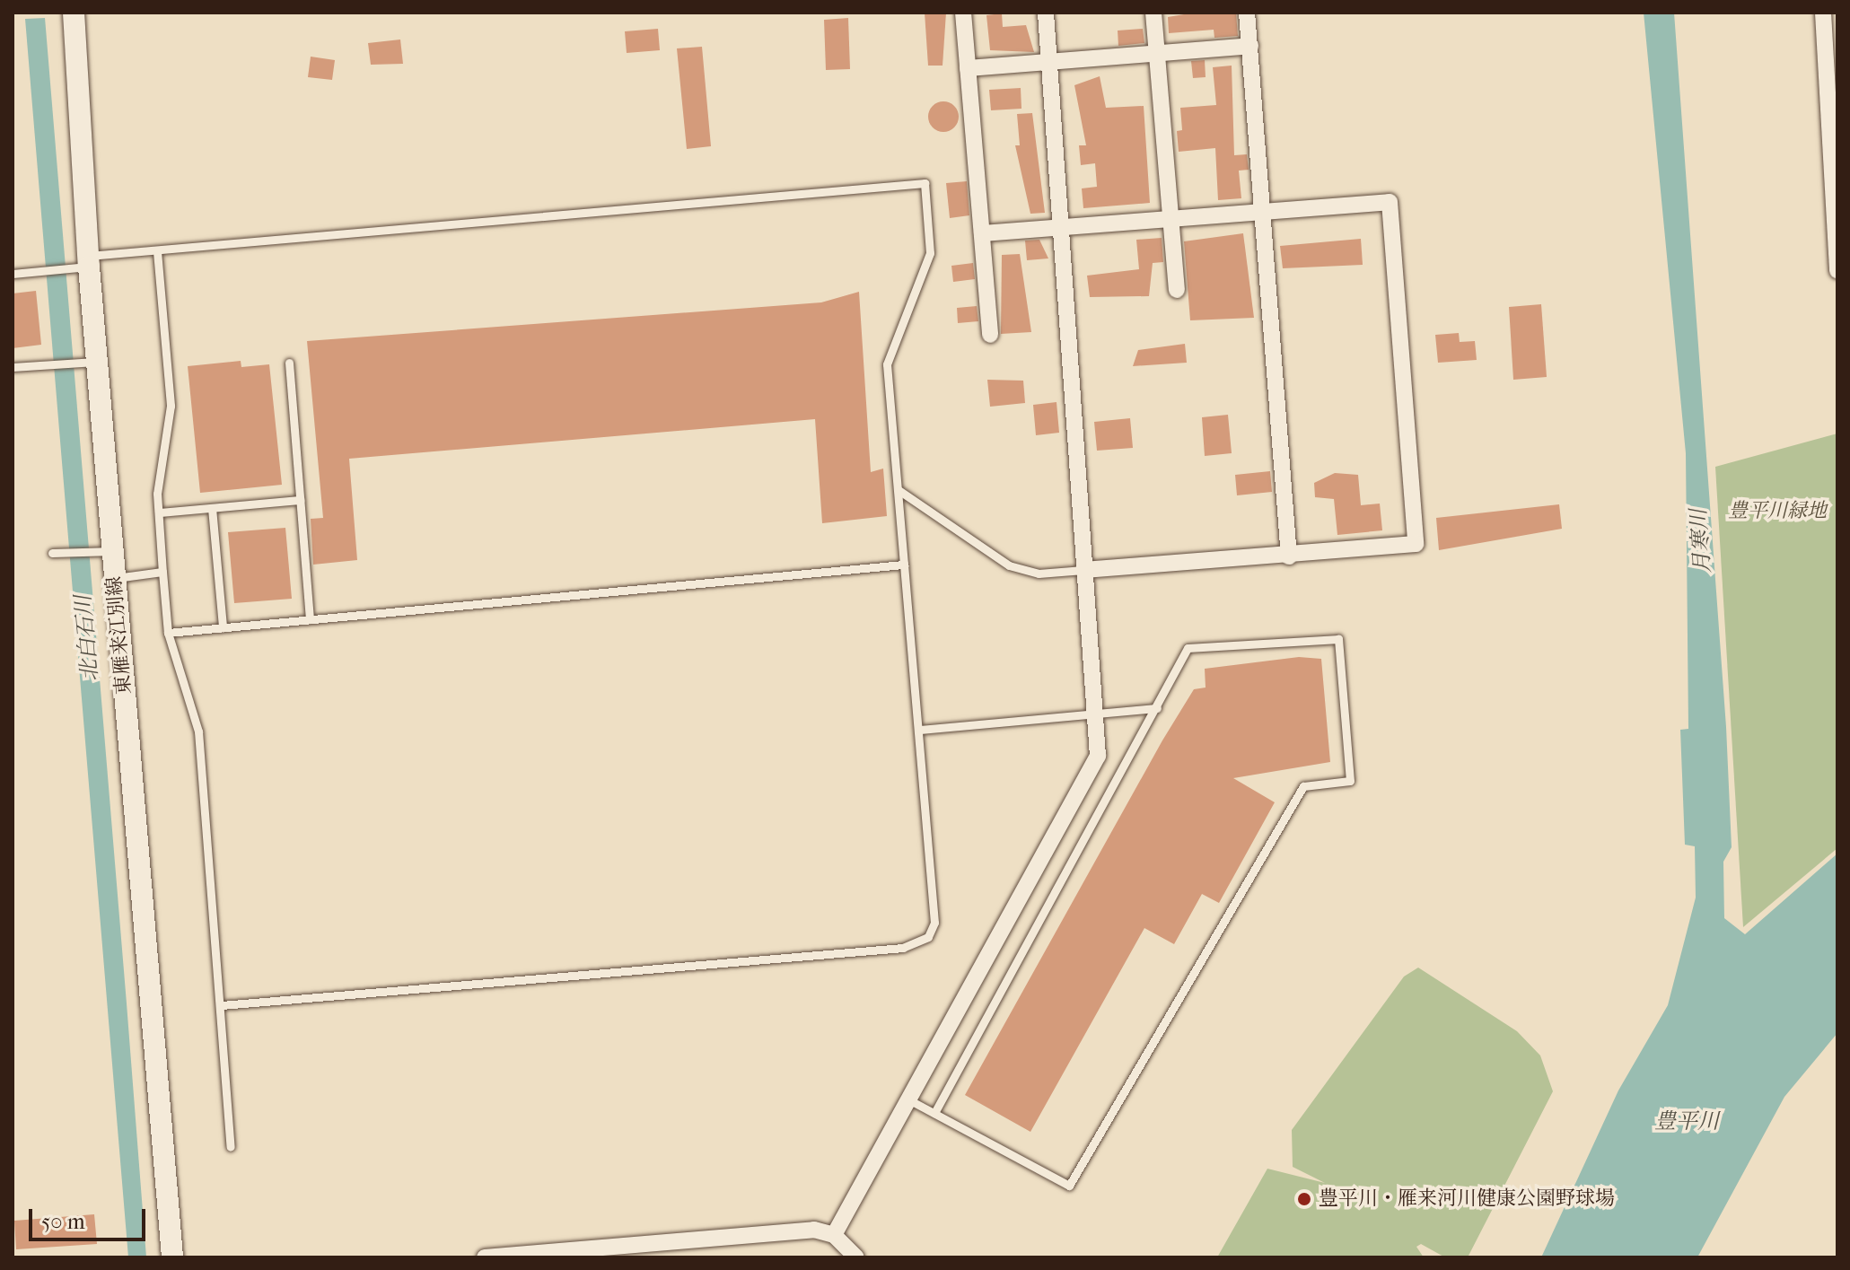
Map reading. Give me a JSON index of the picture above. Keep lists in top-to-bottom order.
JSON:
{
  "streets": {
    "main road": ["東雁来江別線"]
  },
  "water": ["月寒川", "北白石川", "豊平川"],
  "parks": ["豊平川緑地"],
  "places": ["豊平川・雁来河川健康公園野球場"],
  "scale_bar": "50 m"
}
